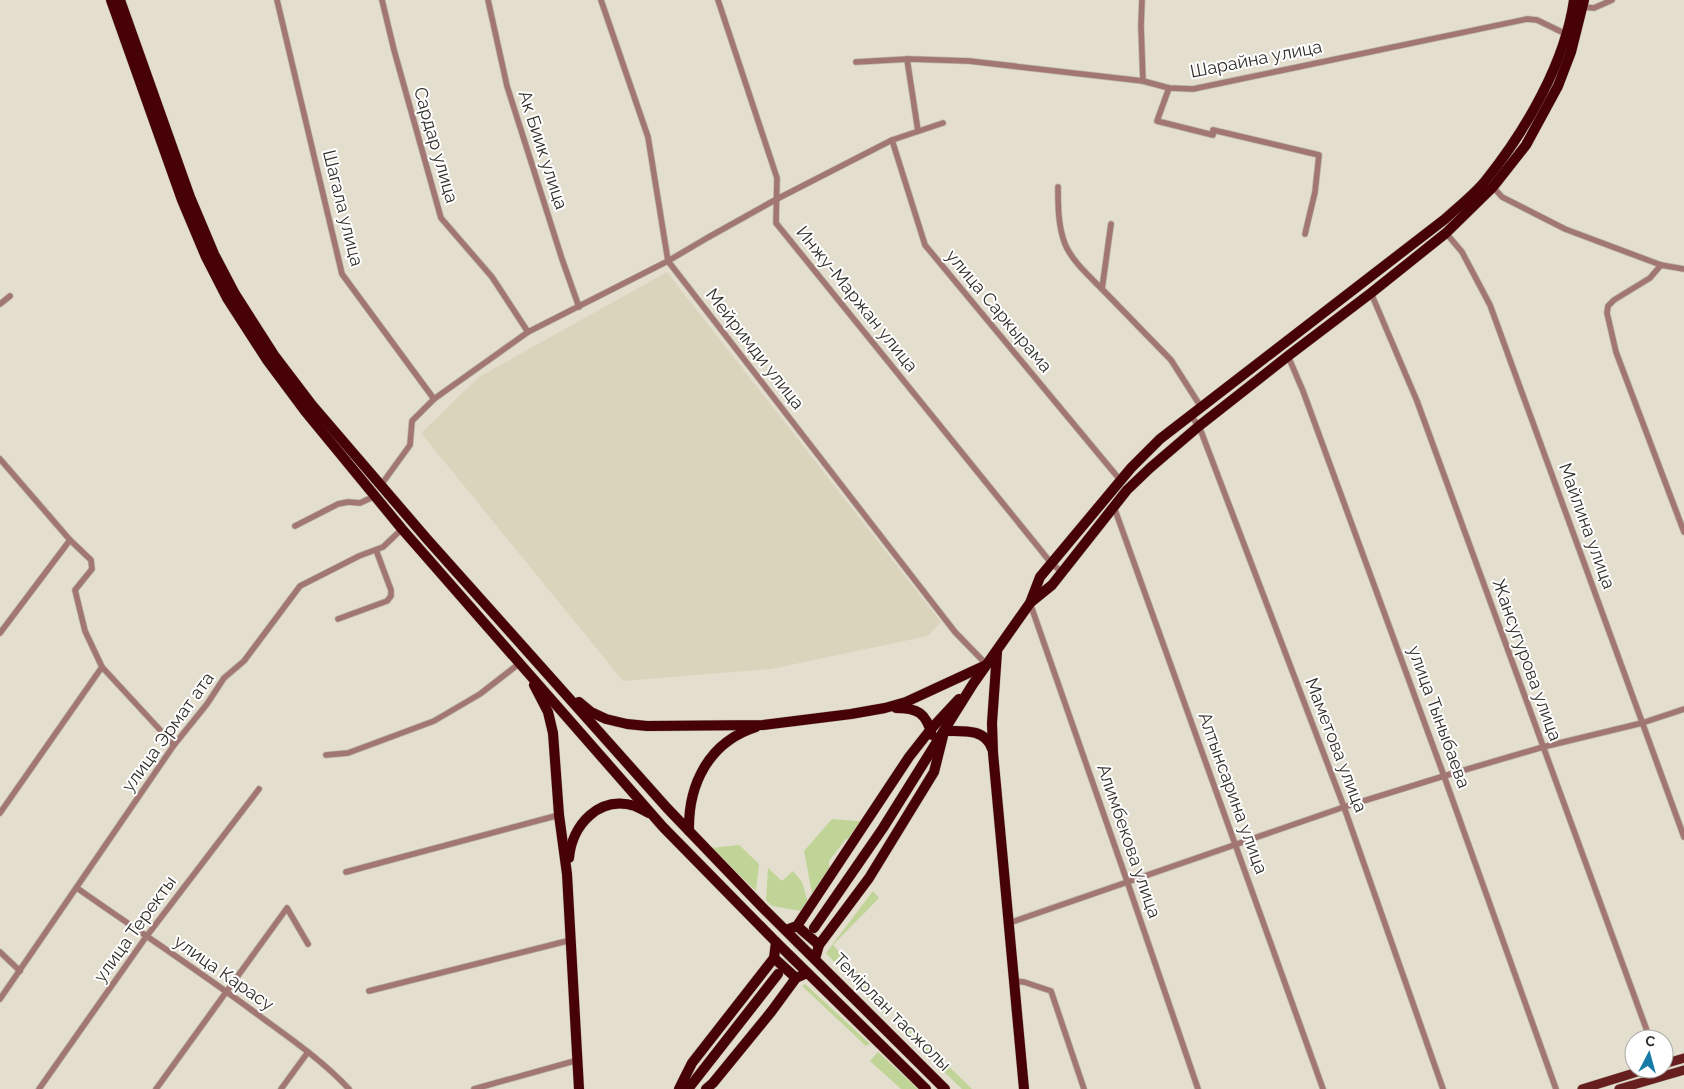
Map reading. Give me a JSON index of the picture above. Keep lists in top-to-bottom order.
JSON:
{
  "streets": {
    "highway": ["Темірлан тасжолы"],
    "street": [
      "Шарайна улица",
      "Сардар улица",
      "Ак Биик улица",
      "Шагала улица",
      "Инжу-Маржан улица",
      "улица Саркырама",
      "Мейримди улица",
      "Майлина улица",
      "Жансугурова улица",
      "улица Тыныбаева",
      "улица Эрмат ата",
      "Маметова улица",
      "Алтынсарина улица",
      "Алимбекова улица",
      "улица Теректы",
      "улица Карасу"
    ]
  },
  "crossings": [
    ["улица Эрмат ата", "улица Карасу"],
    ["улица Теректы", "улица Карасу"]
  ],
  "north": "top"
}
